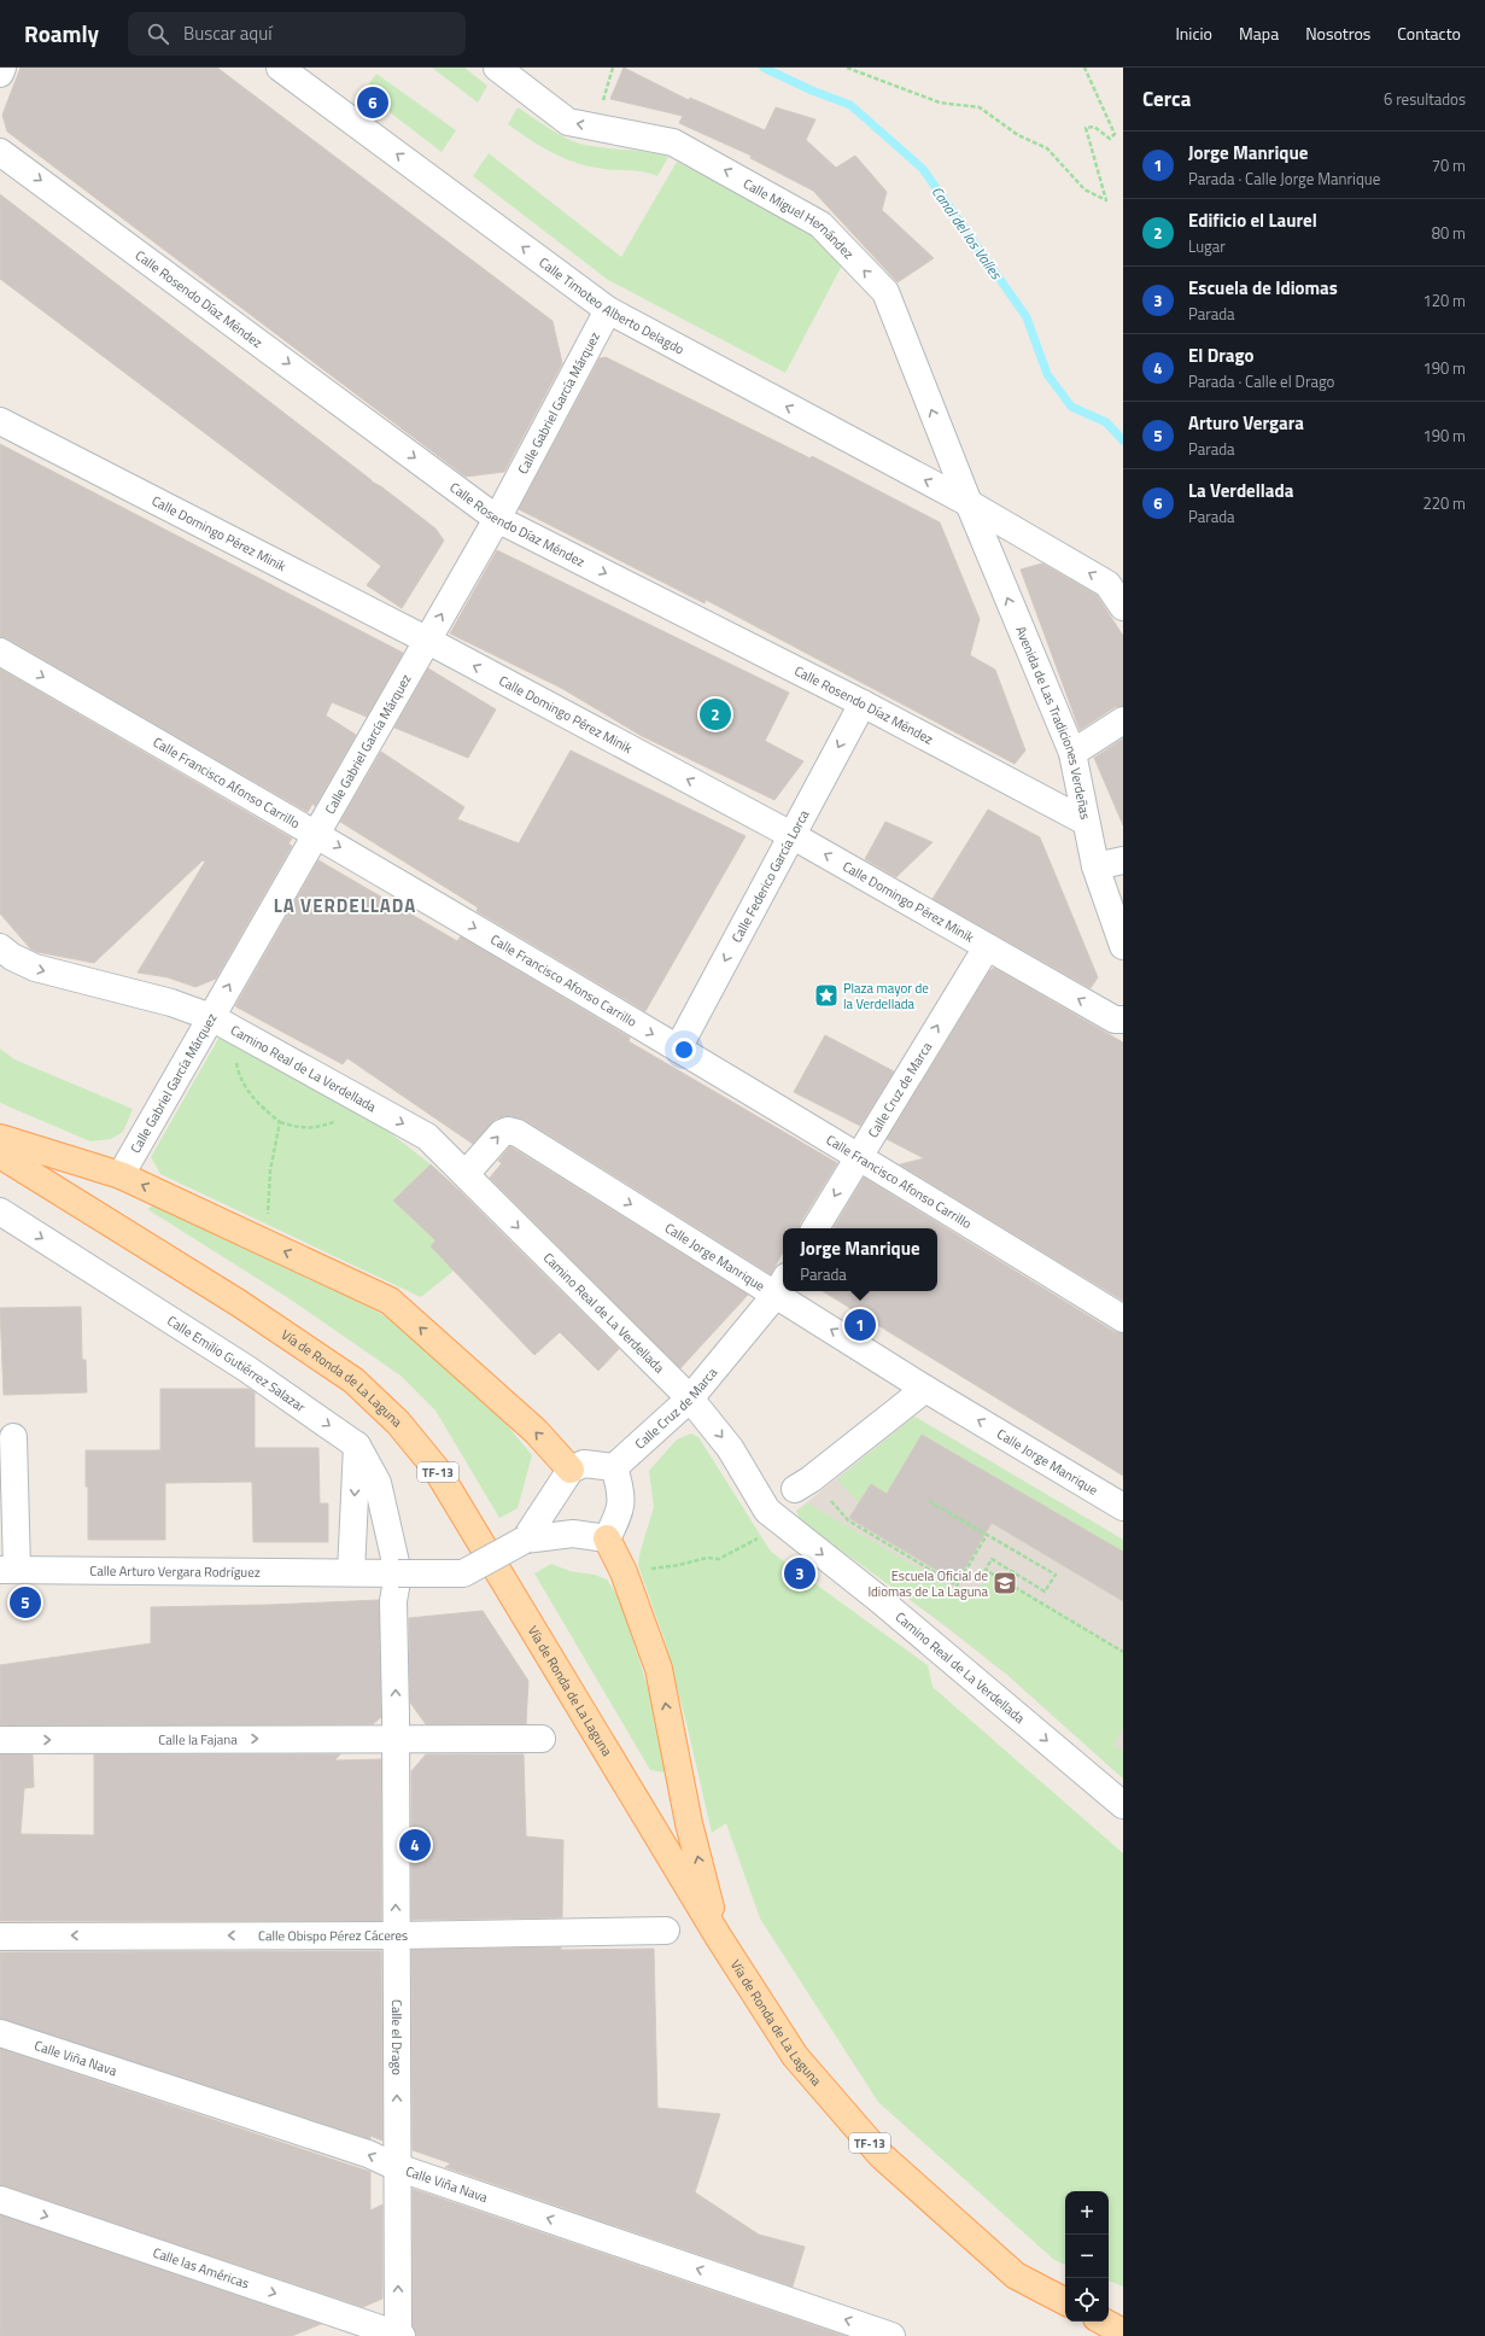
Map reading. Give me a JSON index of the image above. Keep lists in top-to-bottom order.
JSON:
{
  "streets": {
    "main road": ["Vía de Ronda de La Laguna", "TF-13"],
    "street": [
      "Calle Miguel Hernández",
      "Calle Rosendo Díaz Méndez",
      "Calle Timoteo Alberto Delagdo",
      "Calle Gabriel García Márquez",
      "Calle Domingo Pérez Minik",
      "Avenida de Las Tradiciones Verdeñas",
      "Calle Francisco Afonso Carrillo",
      "Calle Federico García Lorca",
      "Camino Real de La Verdellada",
      "Calle Cruz de Marca",
      "Calle Jorge Manrique",
      "Calle Emilio Gutiérrez Salazar",
      "Calle Arturo Vergara Rodríguez",
      "Calle la Fajana",
      "Calle Obispo Pérez Cáceres",
      "Calle el Drago",
      "Calle Viña Nava",
      "Calle las Américas"
    ]
  },
  "crossings": [
    ["Calle Miguel Hernández", "Calle Timoteo Alberto Delagdo"],
    ["Calle Miguel Hernández", "Avenida de Las Tradiciones Verdeñas"],
    ["Calle Rosendo Díaz Méndez", "Calle Gabriel García Márquez"],
    ["Calle Rosendo Díaz Méndez", "Avenida de Las Tradiciones Verdeñas"],
    ["Calle Rosendo Díaz Méndez", "Calle Federico García Lorca"],
    ["Calle Timoteo Alberto Delagdo", "Calle Gabriel García Márquez"],
    ["Calle Timoteo Alberto Delagdo", "Avenida de Las Tradiciones Verdeñas"],
    ["Calle Gabriel García Márquez", "Calle Domingo Pérez Minik"],
    ["Calle Gabriel García Márquez", "Calle Francisco Afonso Carrillo"],
    ["Calle Gabriel García Márquez", "Camino Real de La Verdellada"],
    ["Calle Domingo Pérez Minik", "Calle Federico García Lorca"],
    ["Calle Domingo Pérez Minik", "Calle Cruz de Marca"],
    ["Calle Francisco Afonso Carrillo", "Calle Federico García Lorca"],
    ["Calle Francisco Afonso Carrillo", "Calle Cruz de Marca"],
    ["Camino Real de La Verdellada", "Calle Cruz de Marca"],
    ["Camino Real de La Verdellada", "Calle Jorge Manrique"],
    ["Calle Cruz de Marca", "Calle Jorge Manrique"],
    ["Calle Emilio Gutiérrez Salazar", "Calle Arturo Vergara Rodríguez"],
    ["Calle Emilio Gutiérrez Salazar", "Calle el Drago"],
    ["Calle Arturo Vergara Rodríguez", "Calle el Drago"],
    ["Calle la Fajana", "Calle el Drago"],
    ["Calle Obispo Pérez Cáceres", "Calle el Drago"],
    ["Calle el Drago", "Calle Viña Nava"],
    ["Calle el Drago", "Calle las Américas"]
  ],
  "one_way": [
    "Calle Miguel Hernández",
    "Calle Rosendo Díaz Méndez",
    "Calle Timoteo Alberto Delagdo",
    "Calle Gabriel García Márquez",
    "Calle Domingo Pérez Minik",
    "Avenida de Las Tradiciones Verdeñas",
    "Calle Francisco Afonso Carrillo",
    "Calle Federico García Lorca",
    "Camino Real de La Verdellada",
    "Calle Emilio Gutiérrez Salazar",
    "Calle la Fajana",
    "Calle Obispo Pérez Cáceres",
    "Calle el Drago",
    "Calle Viña Nava",
    "Calle las Américas"
  ],
  "districts": ["LA VERDELLADA"],
  "water": ["Canal del los Valles"],
  "places": {
    "place": ["Plaza mayor de la Verdellada"],
    "school or university": ["Escuela Oficial de Idiomas de La Laguna"]
  },
  "page": {
    "header": "Roamly",
    "search": "Buscar aquí",
    "nav": [
      "Inicio",
      "Mapa",
      "Nosotros",
      "Contacto"
    ],
    "heading": ["Cerca", "6 resultados"],
    "pins": [
      "6",
      "2",
      "1",
      "3",
      "5",
      "4"
    ],
    "list": [
      {
        "mark": "1",
        "name": "Jorge Manrique",
        "note": "Parada · Calle Jorge Manrique",
        "value": "70 m"
      },
      {
        "mark": "2",
        "name": "Edificio el Laurel",
        "note": "Lugar",
        "value": "80 m"
      },
      {
        "mark": "3",
        "name": "Escuela de Idiomas",
        "note": "Parada",
        "value": "120 m"
      },
      {
        "mark": "4",
        "name": "El Drago",
        "note": "Parada · Calle el Drago",
        "value": "190 m"
      },
      {
        "mark": "5",
        "name": "Arturo Vergara",
        "note": "Parada",
        "value": "190 m"
      },
      {
        "mark": "6",
        "name": "La Verdellada",
        "note": "Parada",
        "value": "220 m"
      }
    ],
    "popup": ["Jorge Manrique", "Parada"],
    "map_buttons": ["+", "−"]
  }
}
